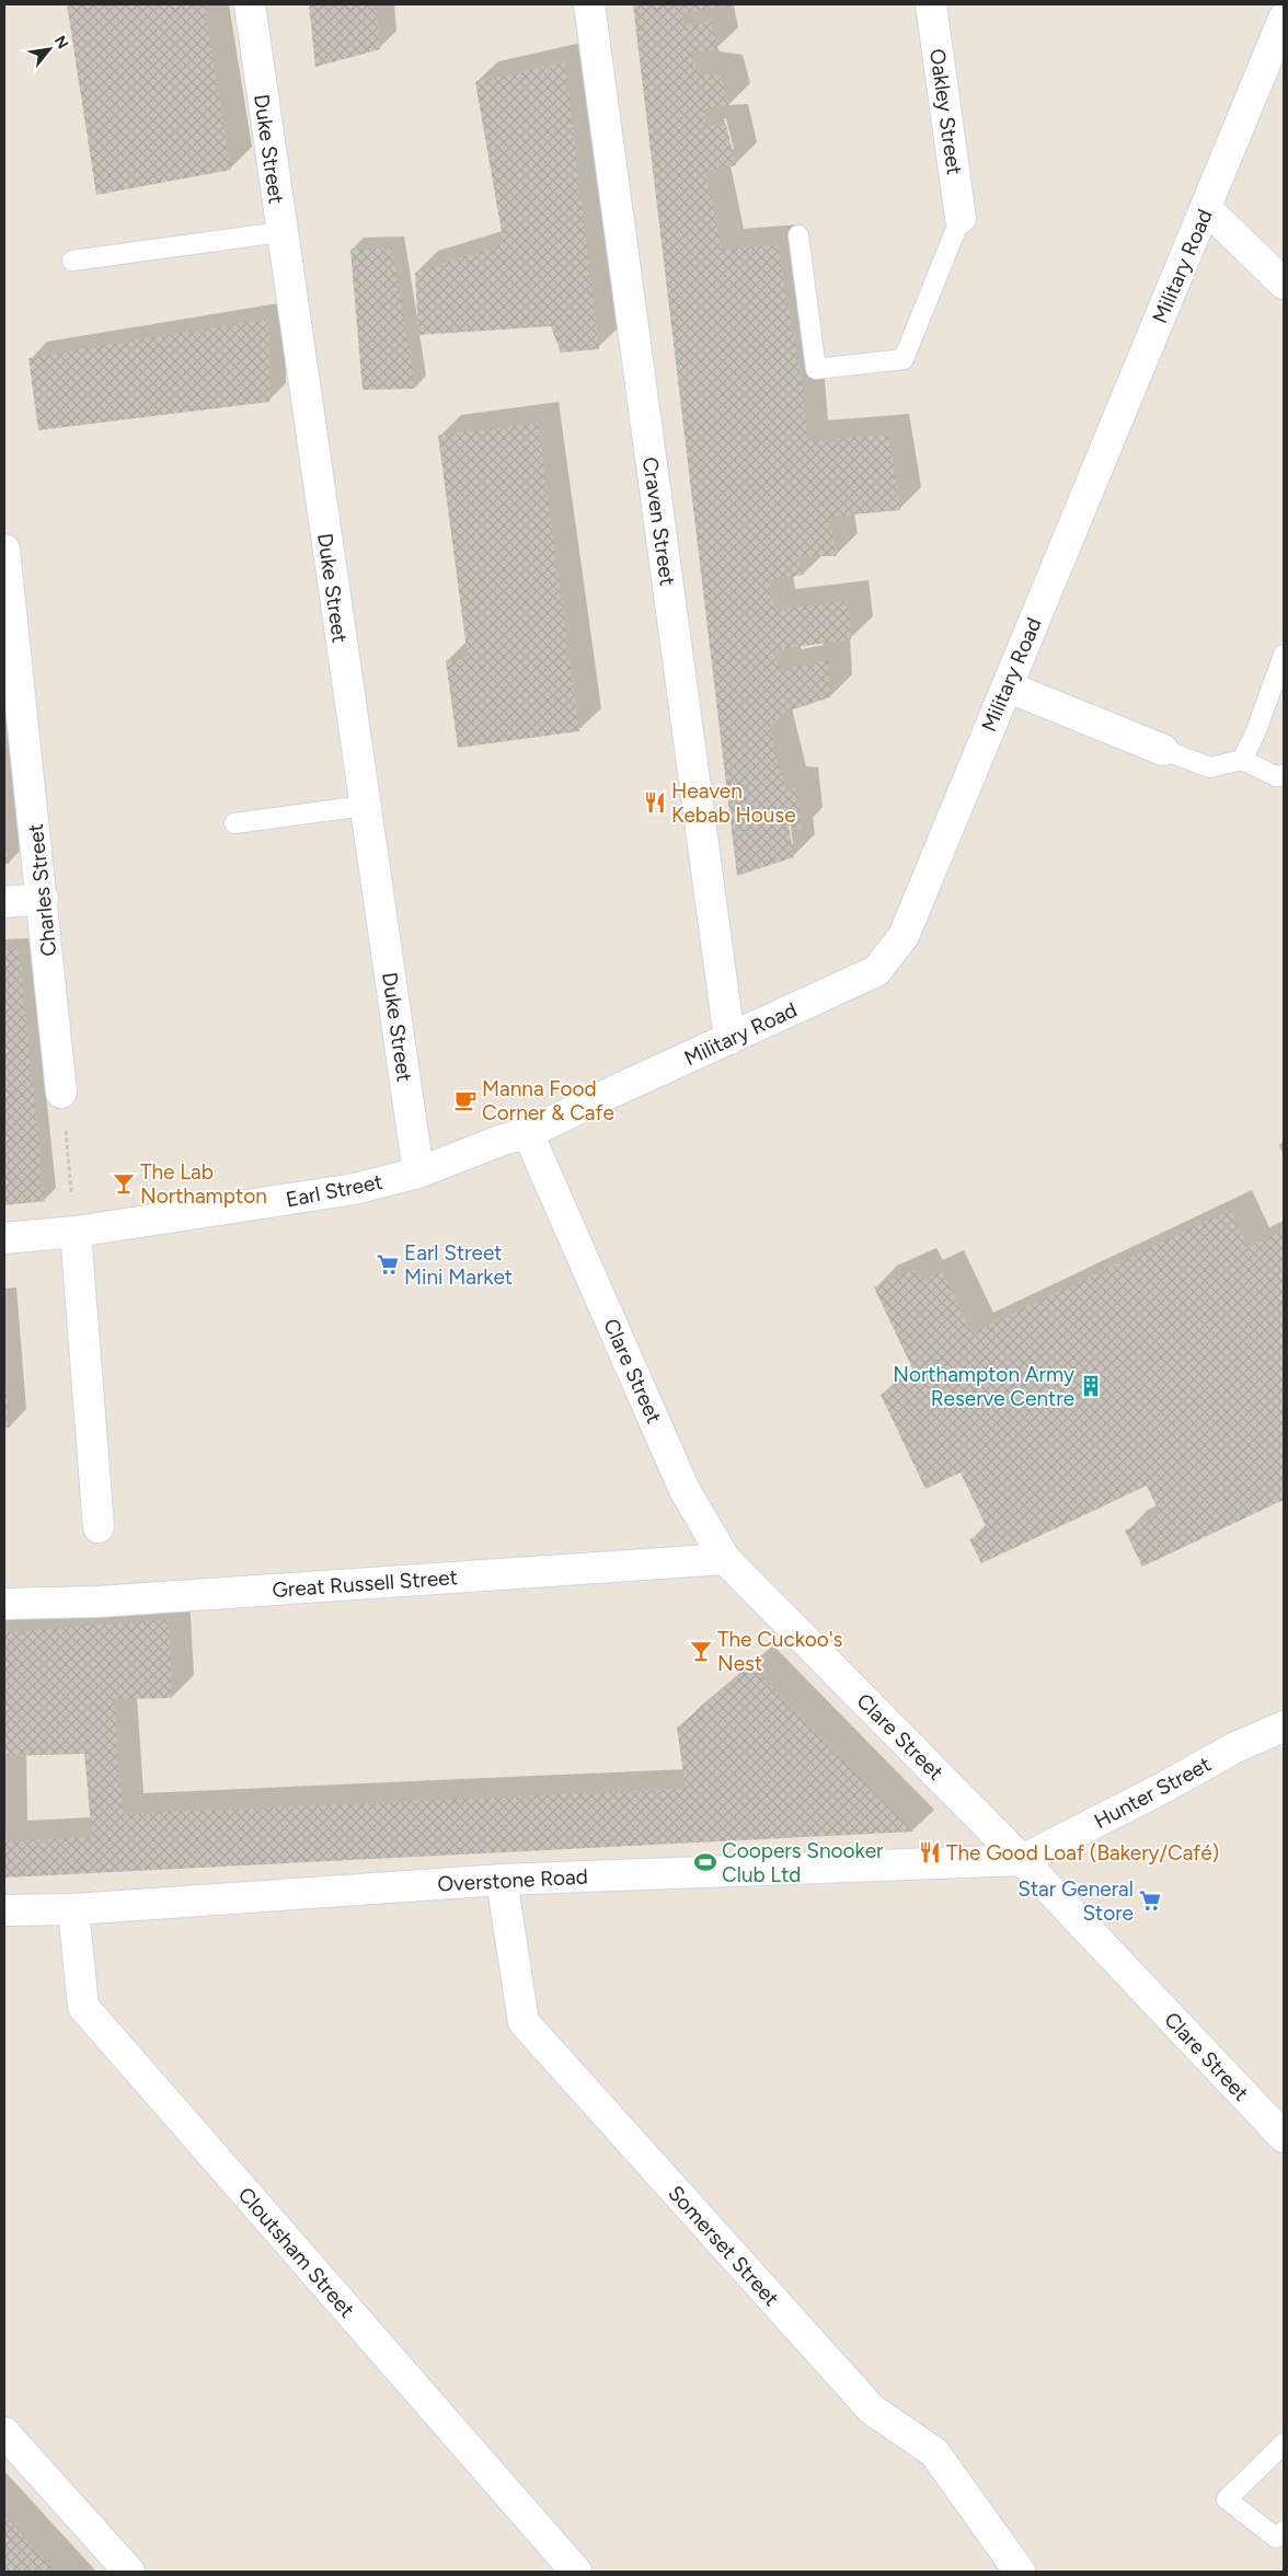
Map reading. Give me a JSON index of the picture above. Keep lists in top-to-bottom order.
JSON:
{
  "streets": {
    "street": [
      "Oakley Street",
      "Duke Street",
      "Military Road",
      "Craven Street",
      "Charles Street",
      "Earl Street",
      "Clare Street",
      "Great Russell Street",
      "Hunter Street",
      "Overstone Road",
      "Somerset Street",
      "Cloutsham Street"
    ]
  },
  "crossings": [
    ["Duke Street", "Earl Street"],
    ["Military Road", "Craven Street"],
    ["Military Road", "Earl Street"],
    ["Military Road", "Clare Street"],
    ["Earl Street", "Clare Street"],
    ["Clare Street", "Great Russell Street"],
    ["Clare Street", "Hunter Street"],
    ["Clare Street", "Overstone Road"],
    ["Hunter Street", "Overstone Road"],
    ["Overstone Road", "Somerset Street"],
    ["Overstone Road", "Cloutsham Street"]
  ],
  "places": {
    "restaurant": ["Heaven Kebab House", "The Good Loaf (Bakery/Café)"],
    "cafe": ["Manna Food Corner & Cafe"],
    "bar": ["The Lab Northampton", "The Cuckoo's Nest"],
    "supermarket": ["Earl Street Mini Market", "Star General Store"],
    "building": ["Northampton Army Reserve Centre"],
    "sports": ["Coopers Snooker Club Ltd"]
  },
  "north": "top right"
}
